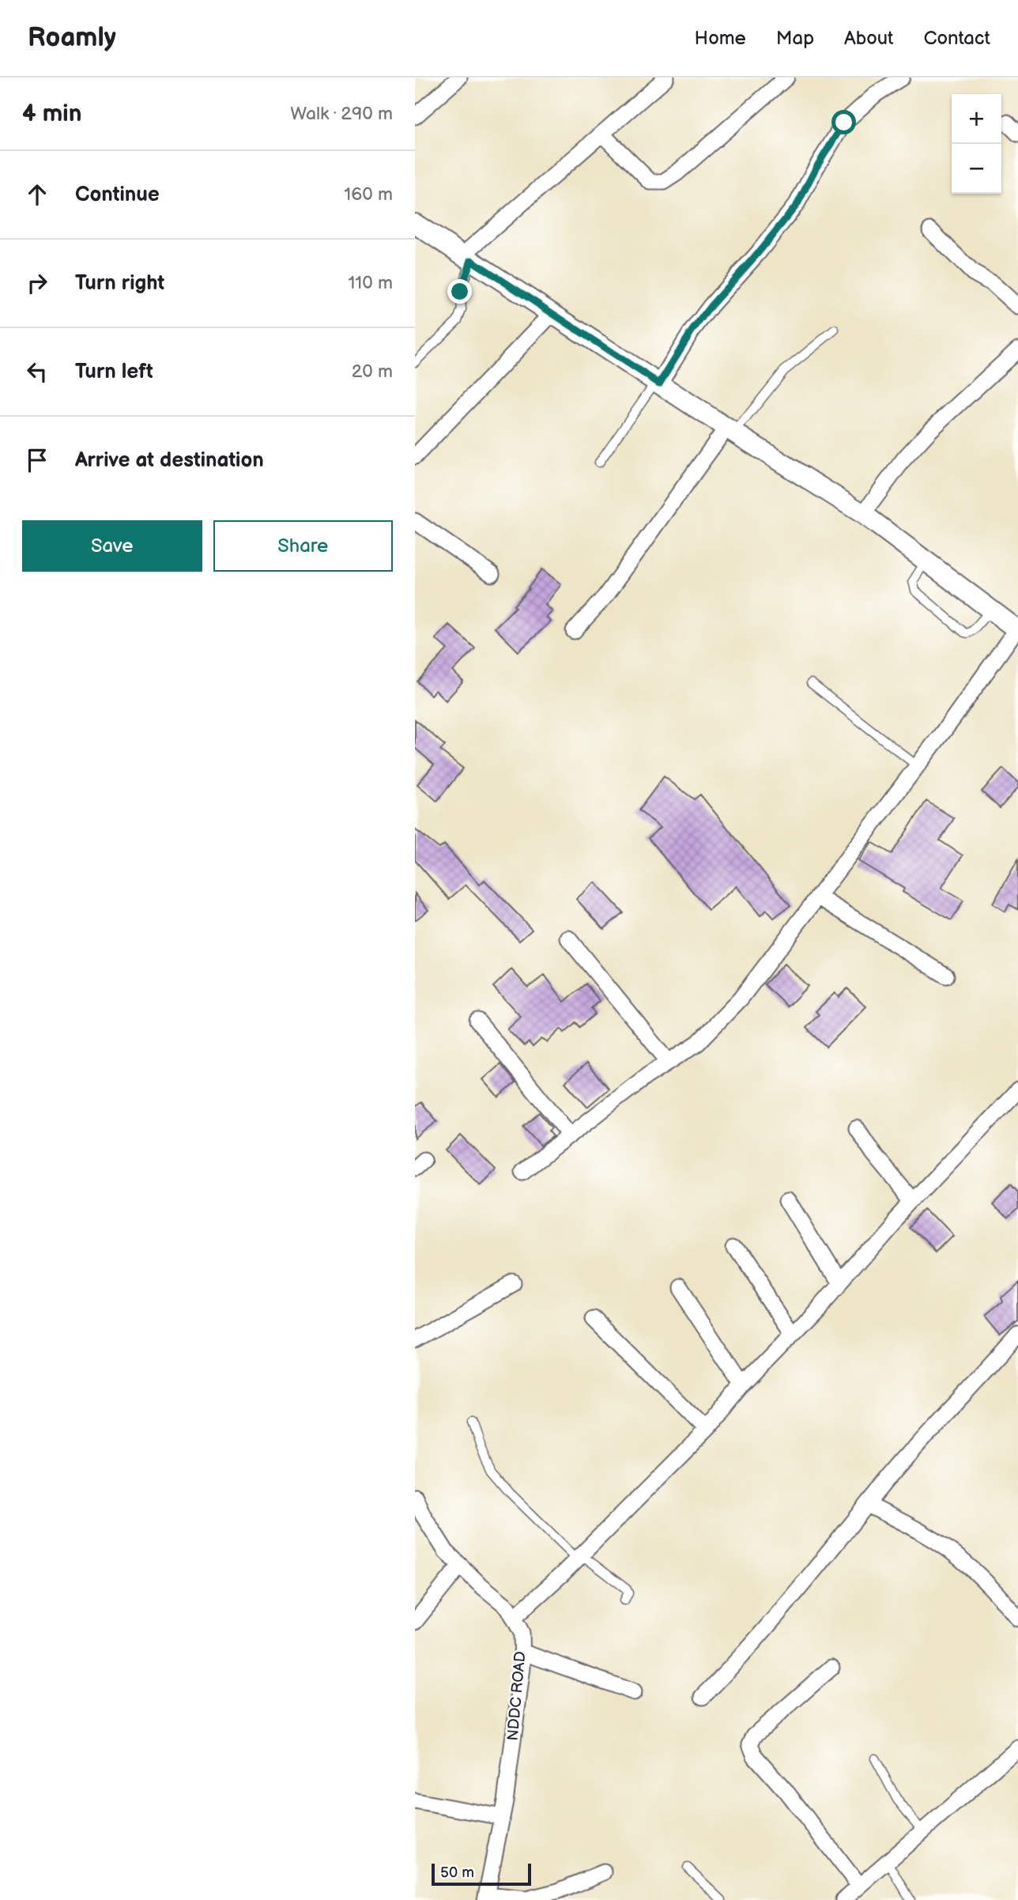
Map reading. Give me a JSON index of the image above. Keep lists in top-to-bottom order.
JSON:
{
  "streets": {
    "street": ["NDDC ROAD"]
  },
  "scale_bar": "50 m",
  "page": {
    "header": "Roamly",
    "nav": [
      "Home",
      "Map",
      "About",
      "Contact"
    ],
    "heading": ["4 min", "Walk · 290 m"],
    "map_buttons": ["+", "−"],
    "list": [
      ["Continue", "160 m"],
      ["Turn right", "110 m"],
      ["Turn left", "20 m"],
      "Arrive at destination"
    ],
    "buttons": ["Save", "Share"],
    "scale": "50 m"
  }
}
